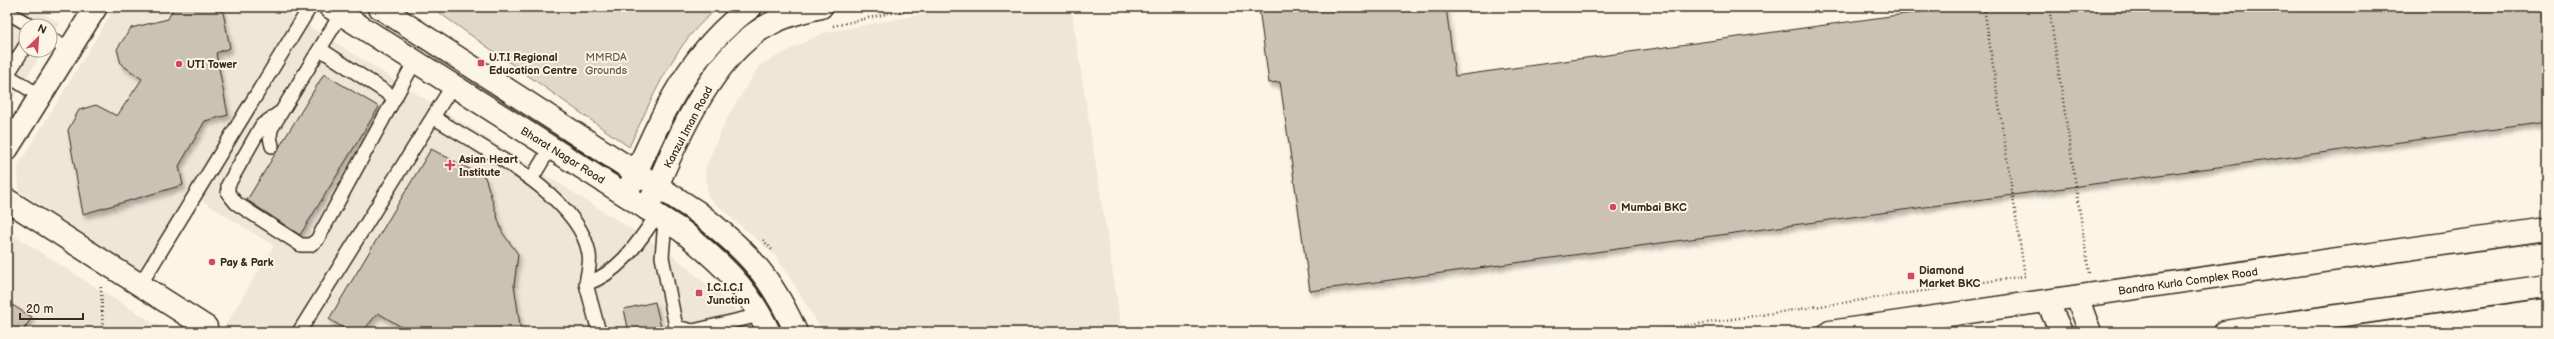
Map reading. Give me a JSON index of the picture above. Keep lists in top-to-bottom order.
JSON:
{
  "streets": {
    "street": ["Kanzul Iman Road", "Bharat Nagar Road", "Bandra Kurla Complex Road"]
  },
  "crossings": [
    ["Kanzul Iman Road", "Bharat Nagar Road"]
  ],
  "parks": ["MMRDA Grounds"],
  "places": {
    "transit": ["U.T.I Regional Education Centre", "Diamond Market BKC", "I.C.I.C.I Junction"],
    "other": ["UTI Tower", "Mumbai BKC", "Pay & Park"],
    "health": ["Asian Heart Institute"]
  },
  "scale_bar": "20 m",
  "north": "top right"
}
